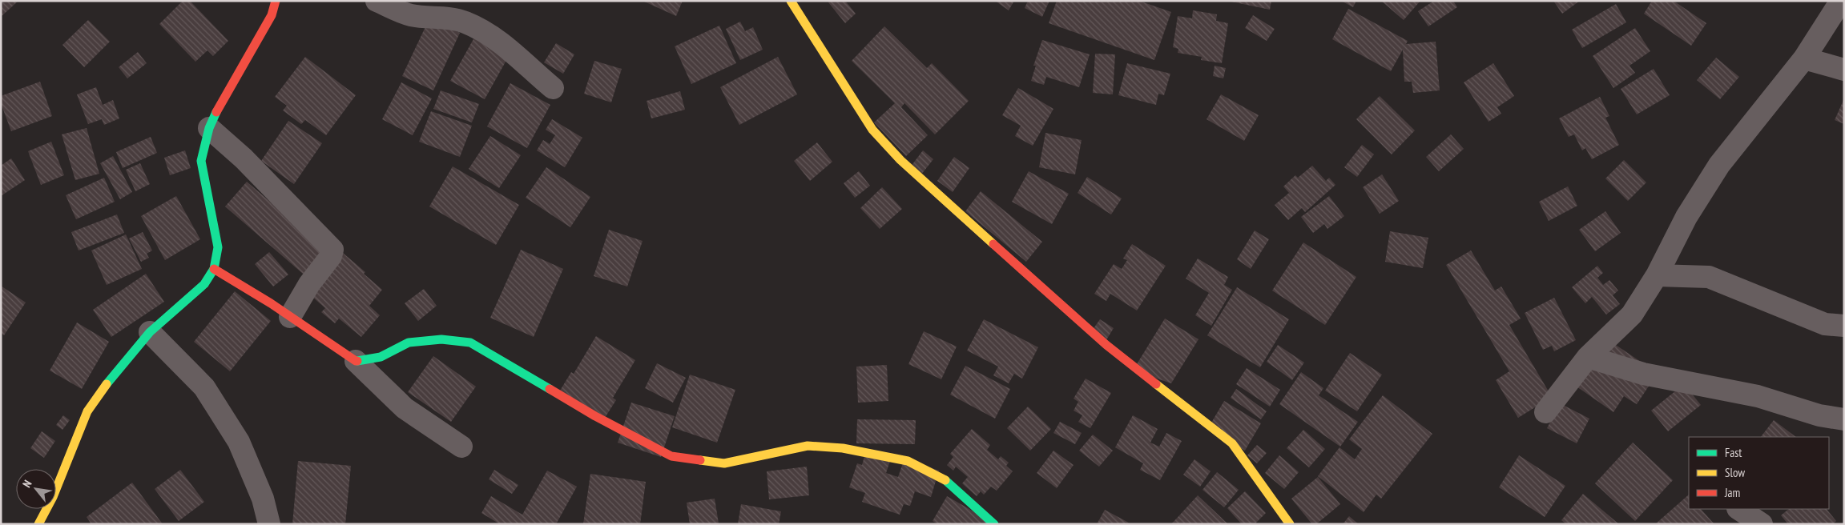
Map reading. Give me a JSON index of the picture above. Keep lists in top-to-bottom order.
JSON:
{
  "legend": ["Fast", "Slow", "Jam"],
  "north": "top left"
}
